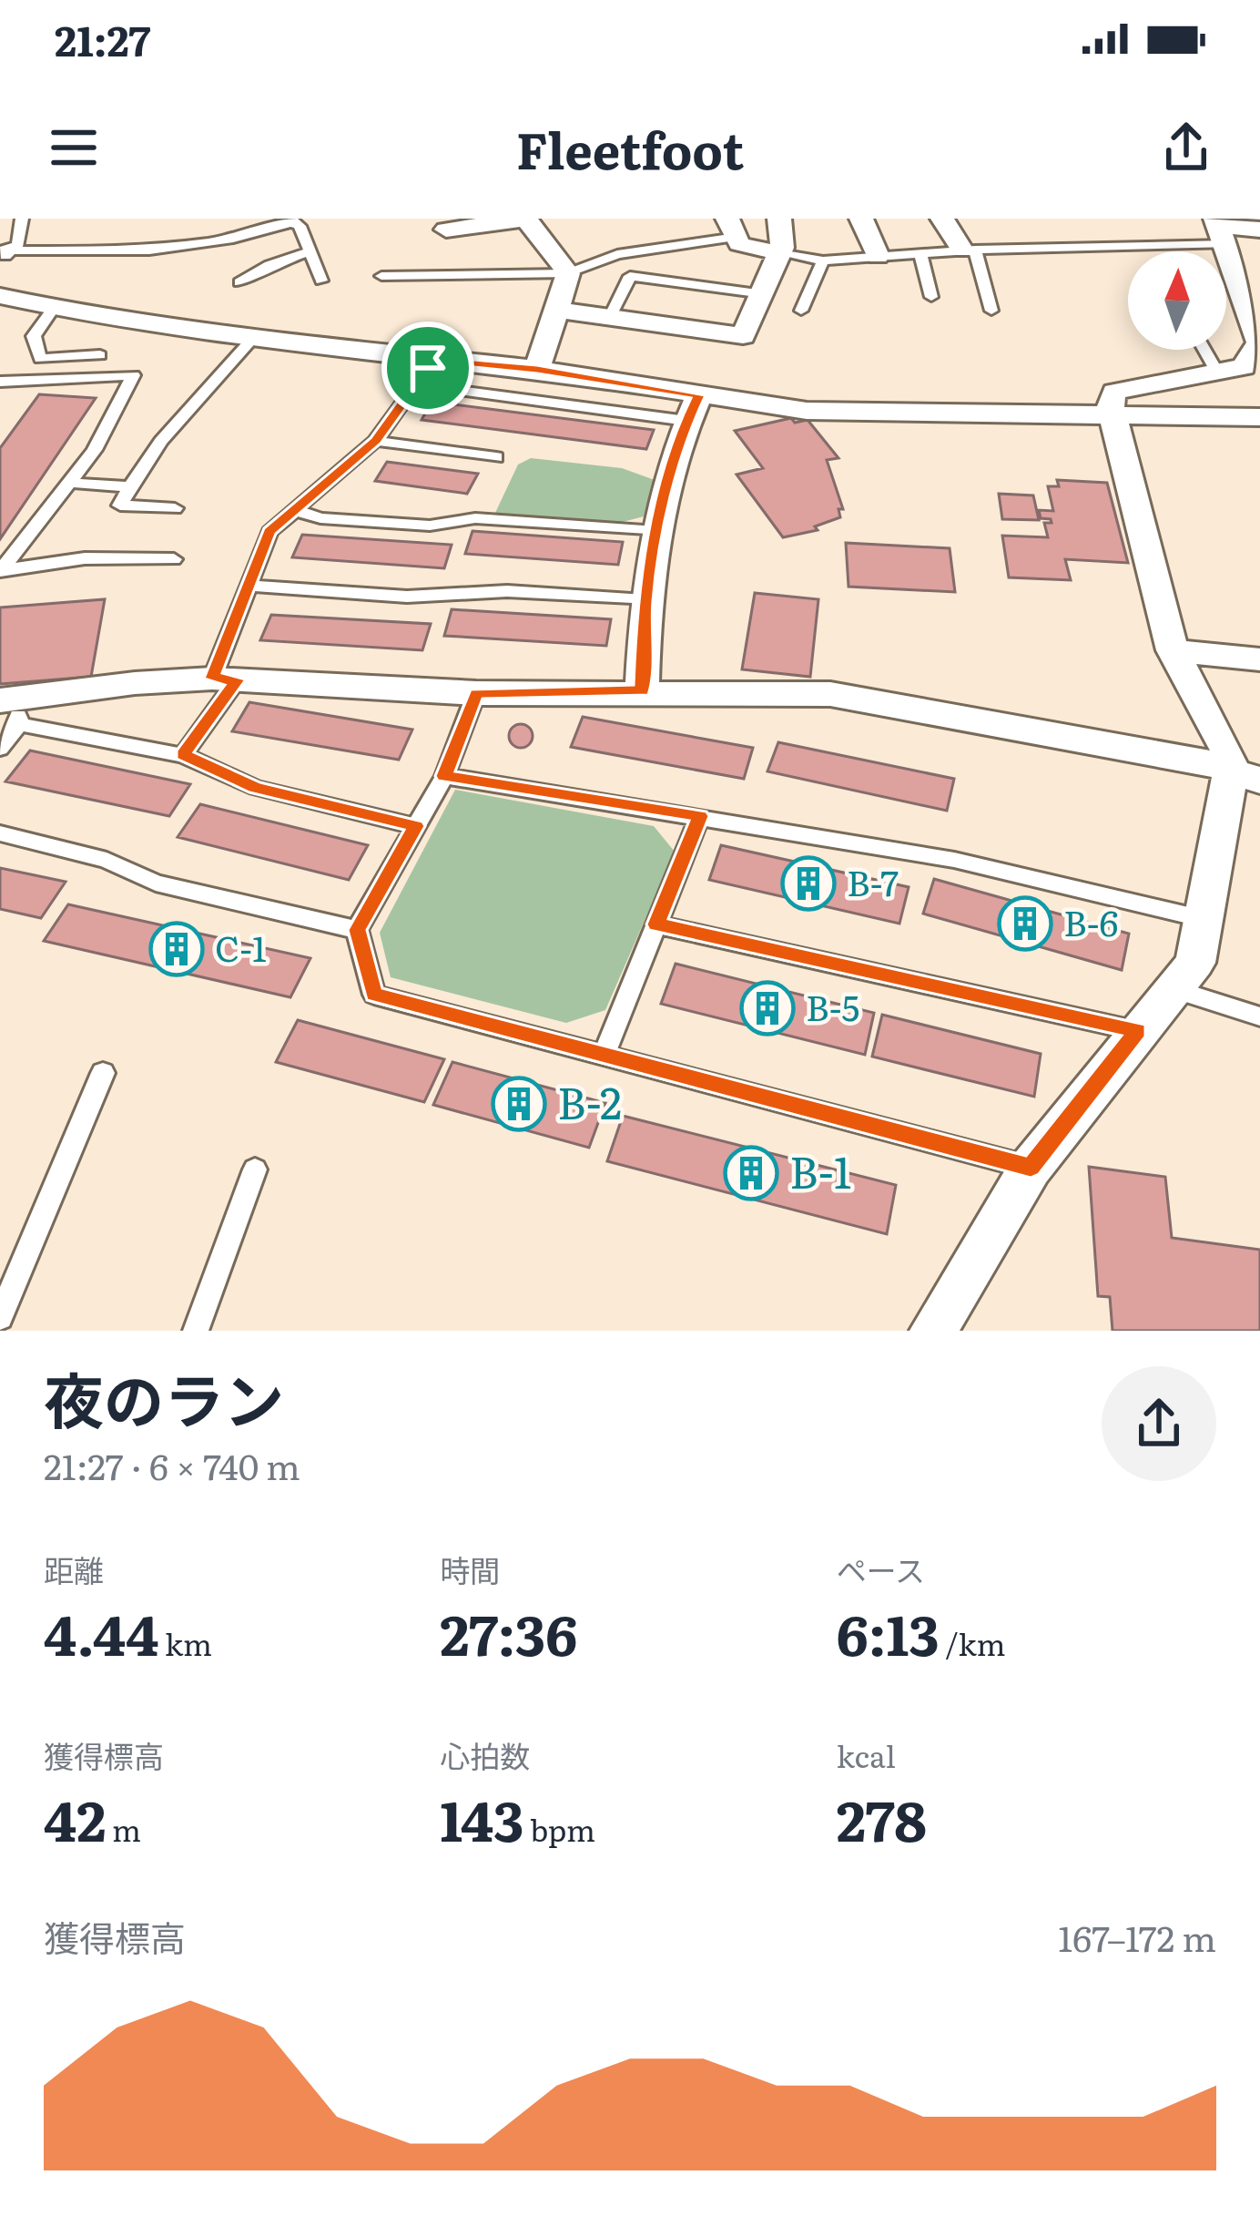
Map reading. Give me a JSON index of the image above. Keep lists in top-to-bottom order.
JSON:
{
  "places": {
    "building": [
      "B-7",
      "B-6",
      "C-1",
      "B-5",
      "B-2",
      "B-1"
    ]
  },
  "north": "top",
  "page": {
    "status": "21:27",
    "header": "Fleetfoot",
    "heading": ["夜のラン", "21:27 · 6 × 740 m"],
    "stats": [
      ["距離", "4.44 km"],
      ["時間", "27:36"],
      ["ペース", "6:13 /km"],
      ["獲得標高", "42 m"],
      ["心拍数", "143 bpm"],
      ["kcal", "278"]
    ],
    "chart": ["獲得標高", "167–172 m"]
  }
}
